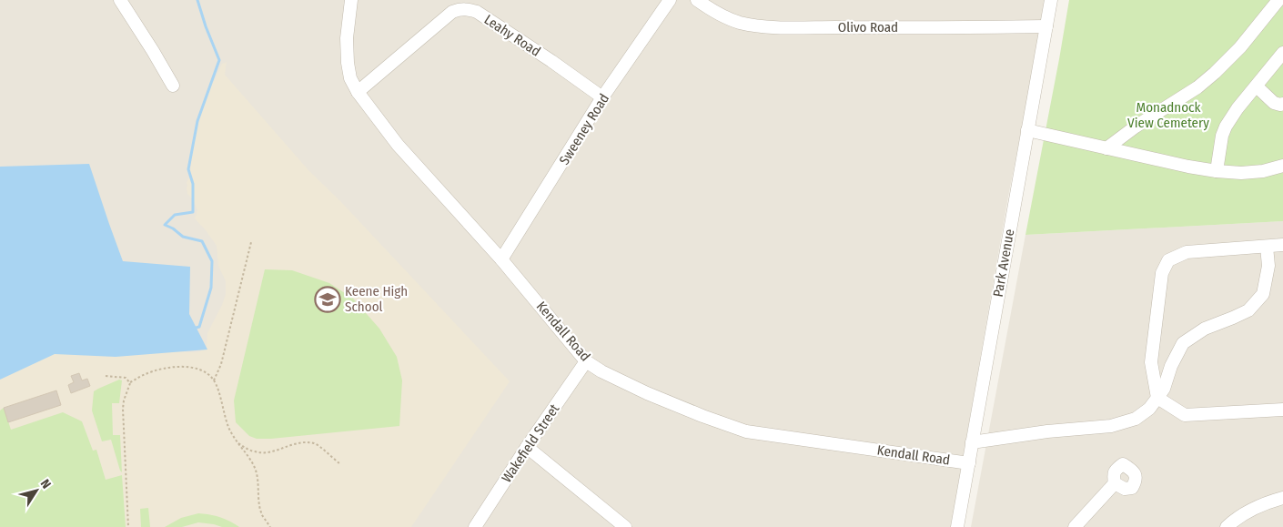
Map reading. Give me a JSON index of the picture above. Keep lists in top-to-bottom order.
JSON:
{
  "streets": {
    "street": [
      "Olivo Road",
      "Leahy Road",
      "Sweeney Road",
      "Park Avenue",
      "Kendall Road",
      "Wakefield Street"
    ]
  },
  "crossings": [
    ["Olivo Road", "Park Avenue"],
    ["Leahy Road", "Sweeney Road"],
    ["Leahy Road", "Kendall Road"],
    ["Sweeney Road", "Kendall Road"],
    ["Park Avenue", "Kendall Road"],
    ["Kendall Road", "Wakefield Street"]
  ],
  "parks": ["Monadnock View Cemetery"],
  "places": {
    "school or university": ["Keene High School"]
  },
  "north": "top right"
}
